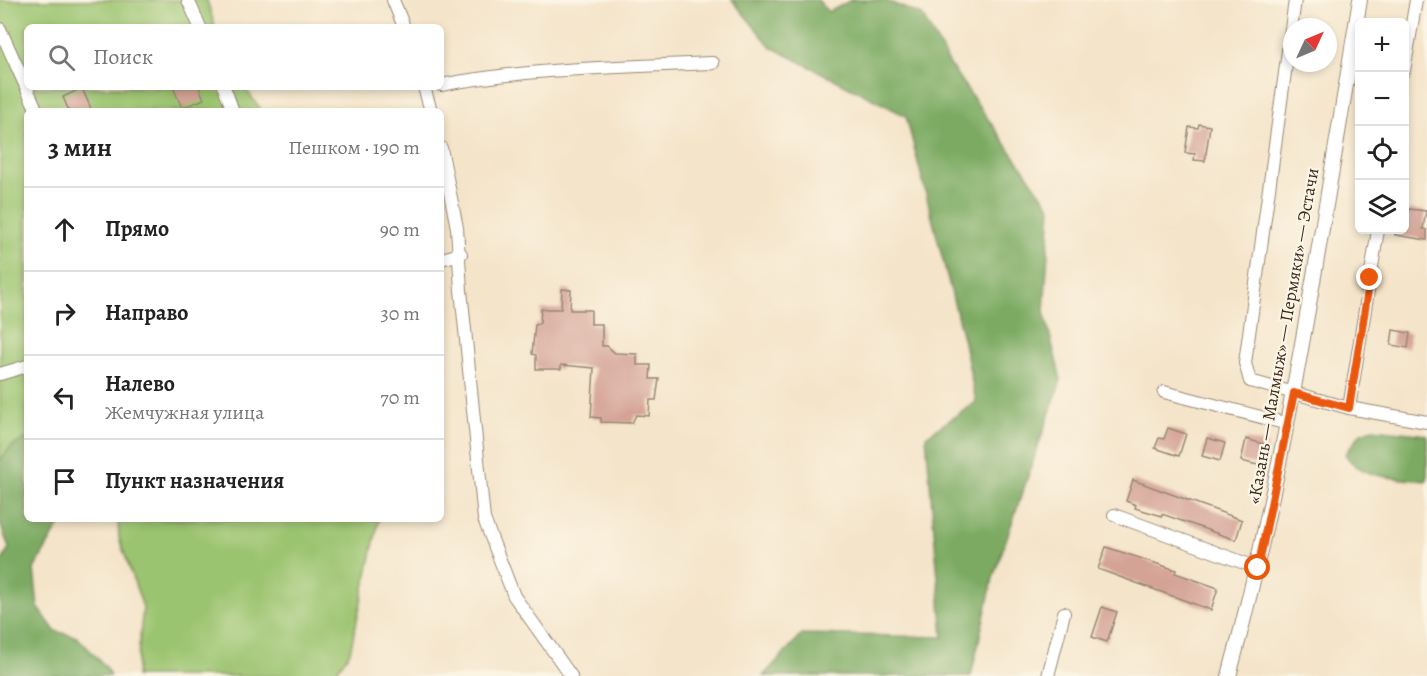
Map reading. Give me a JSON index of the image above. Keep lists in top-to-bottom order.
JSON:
{
  "streets": {
    "street": ["«Казань — Малмыж» — Пермяки» — Эстачи"]
  },
  "north": "top right",
  "page": {
    "map_buttons": ["+", "−"],
    "search": "Поиск",
    "heading": ["3 мин", "Пешком · 190 m"],
    "list": [
      ["Прямо", "90 m"],
      ["Направо", "30 m"],
      ["Налево", "Жемчужная улица", "70 m"],
      "Пункт назначения"
    ]
  }
}
